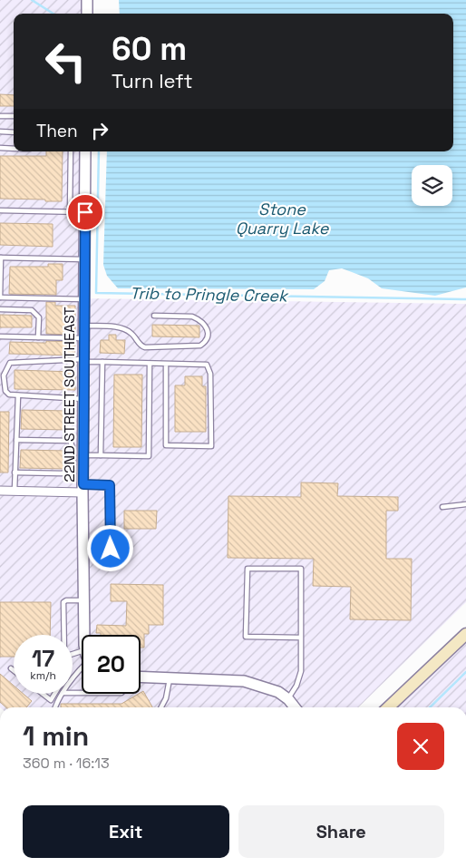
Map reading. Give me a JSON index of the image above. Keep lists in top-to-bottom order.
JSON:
{
  "streets": {
    "street": ["22ND STREET SOUTHEAST"]
  },
  "water": ["Stone Quarry Lake", "Trib to Pringle Creek"],
  "page": {
    "turn": ["60 m", "Turn left"],
    "then": "Then",
    "speed": "17 km/h",
    "limit": "20",
    "heading": ["1 min", "360 m · 16:13"],
    "buttons": ["Exit", "Share"]
  }
}
